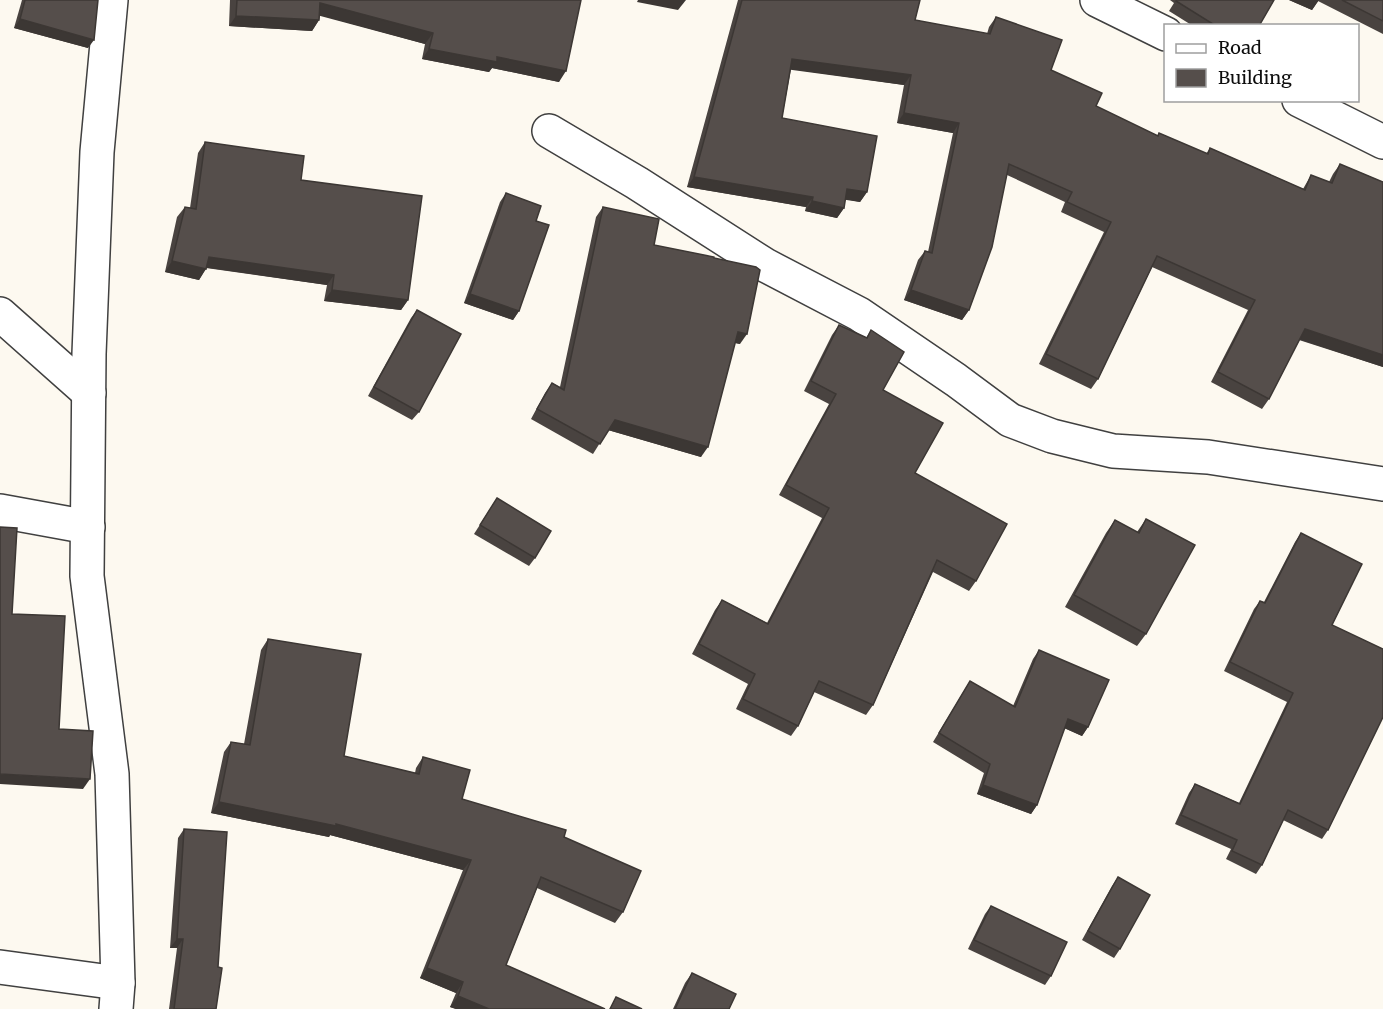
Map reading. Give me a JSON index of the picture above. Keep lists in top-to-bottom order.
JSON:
{
  "legend": ["Road", "Building"]
}
